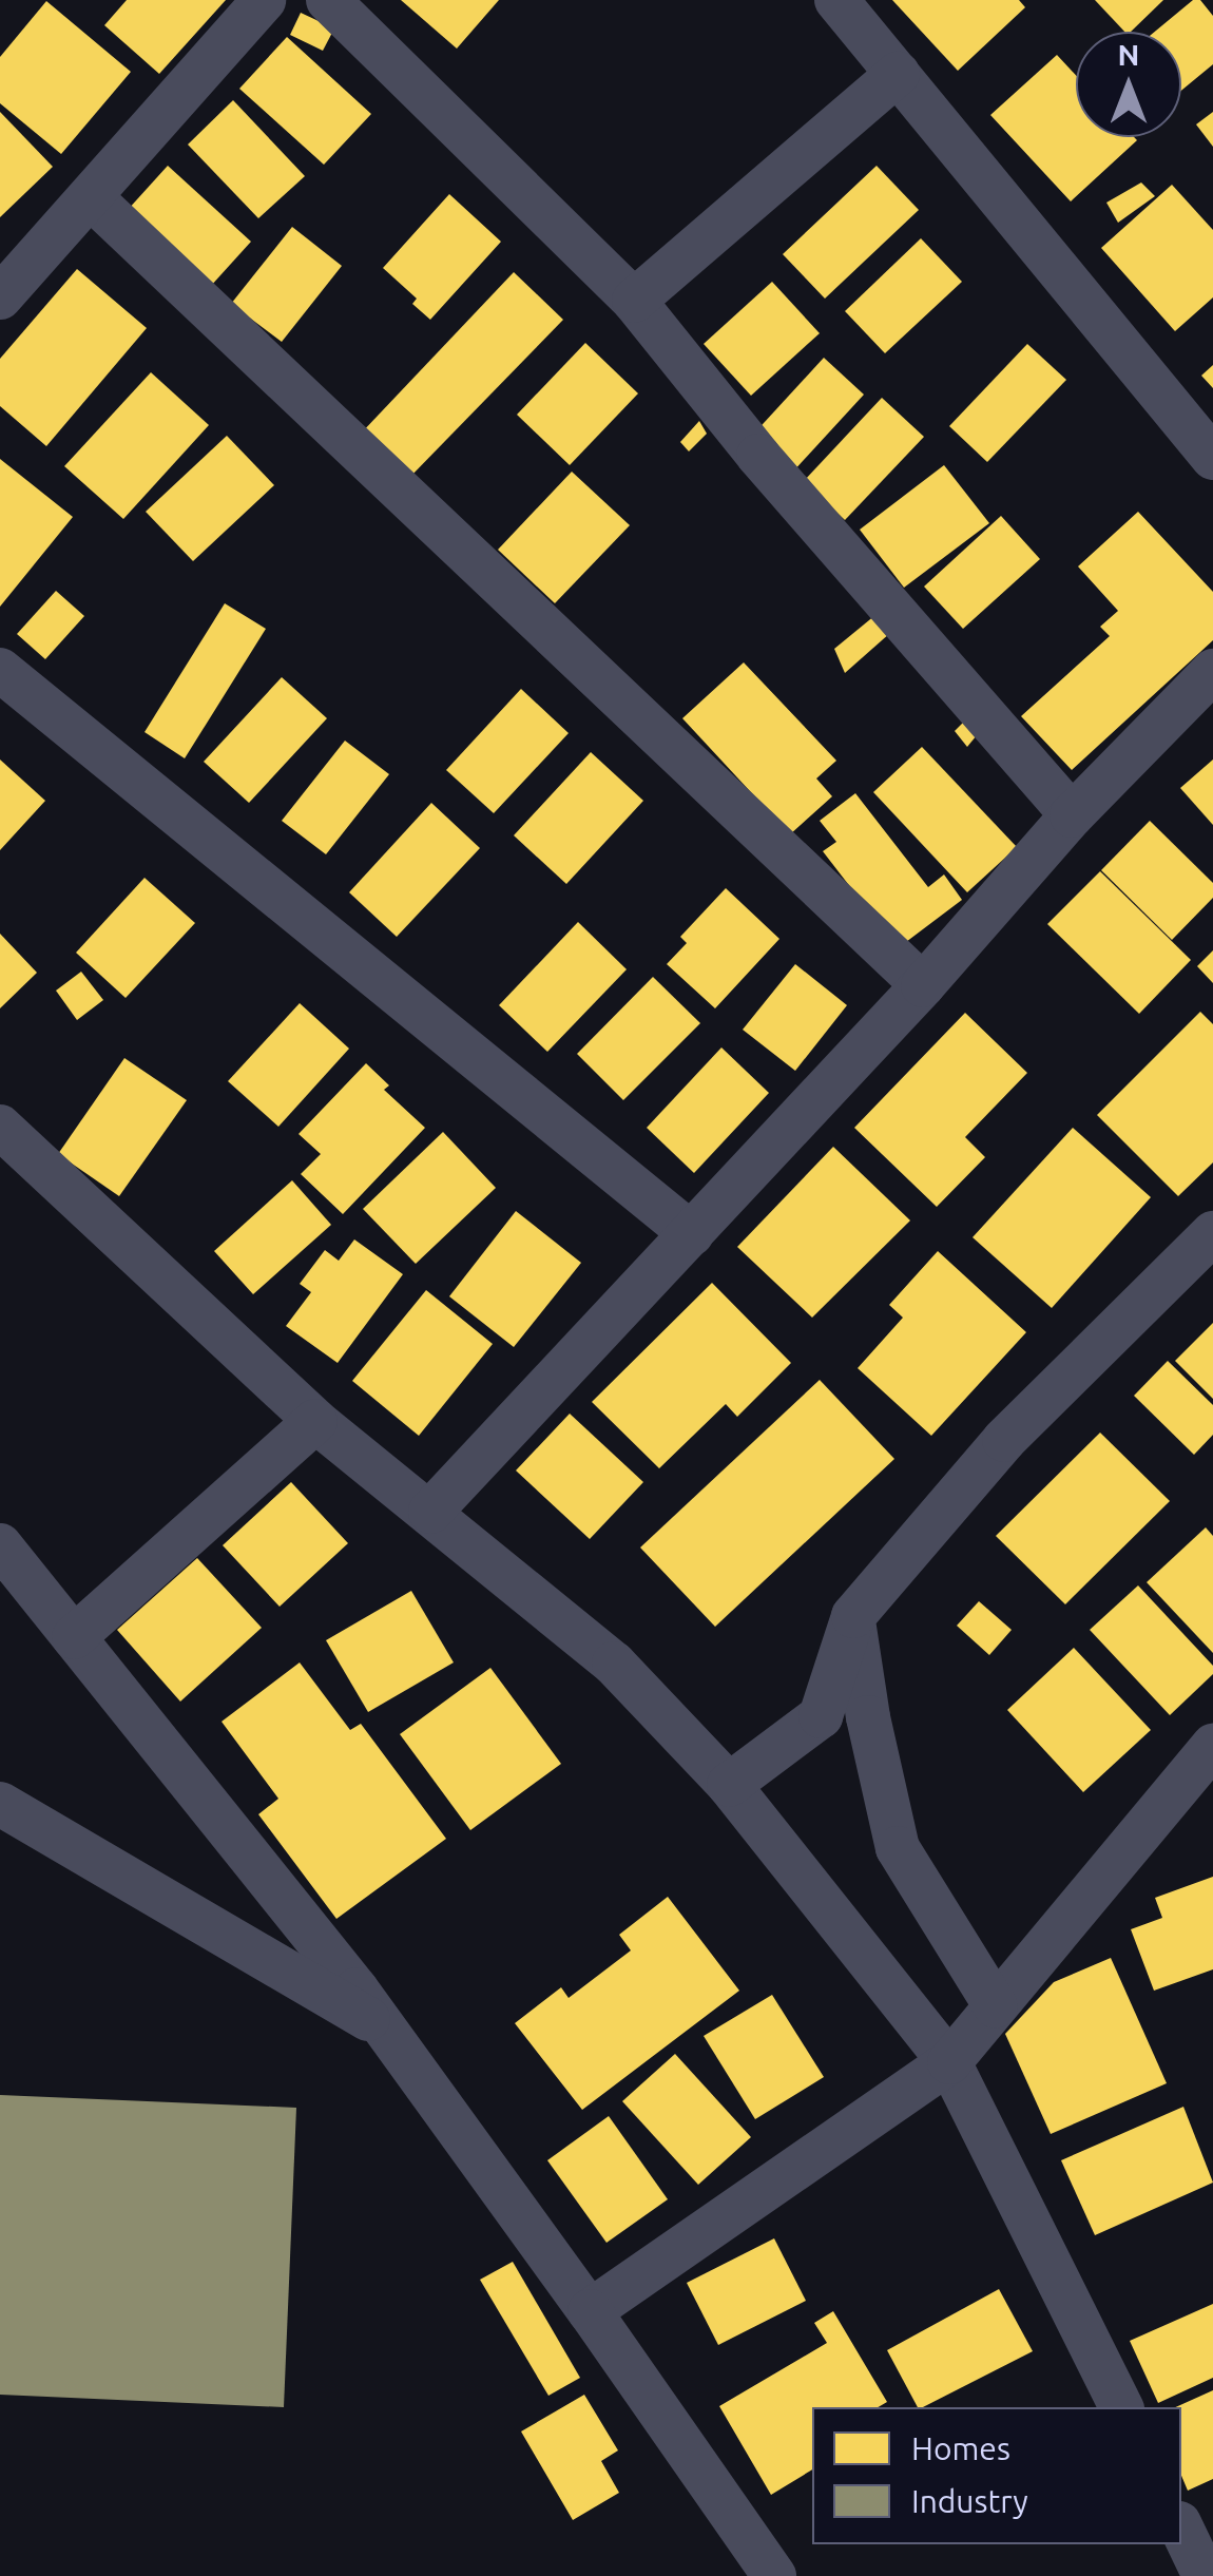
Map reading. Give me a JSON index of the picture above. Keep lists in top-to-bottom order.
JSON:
{
  "legend": ["Homes", "Industry"],
  "north": "top"
}
